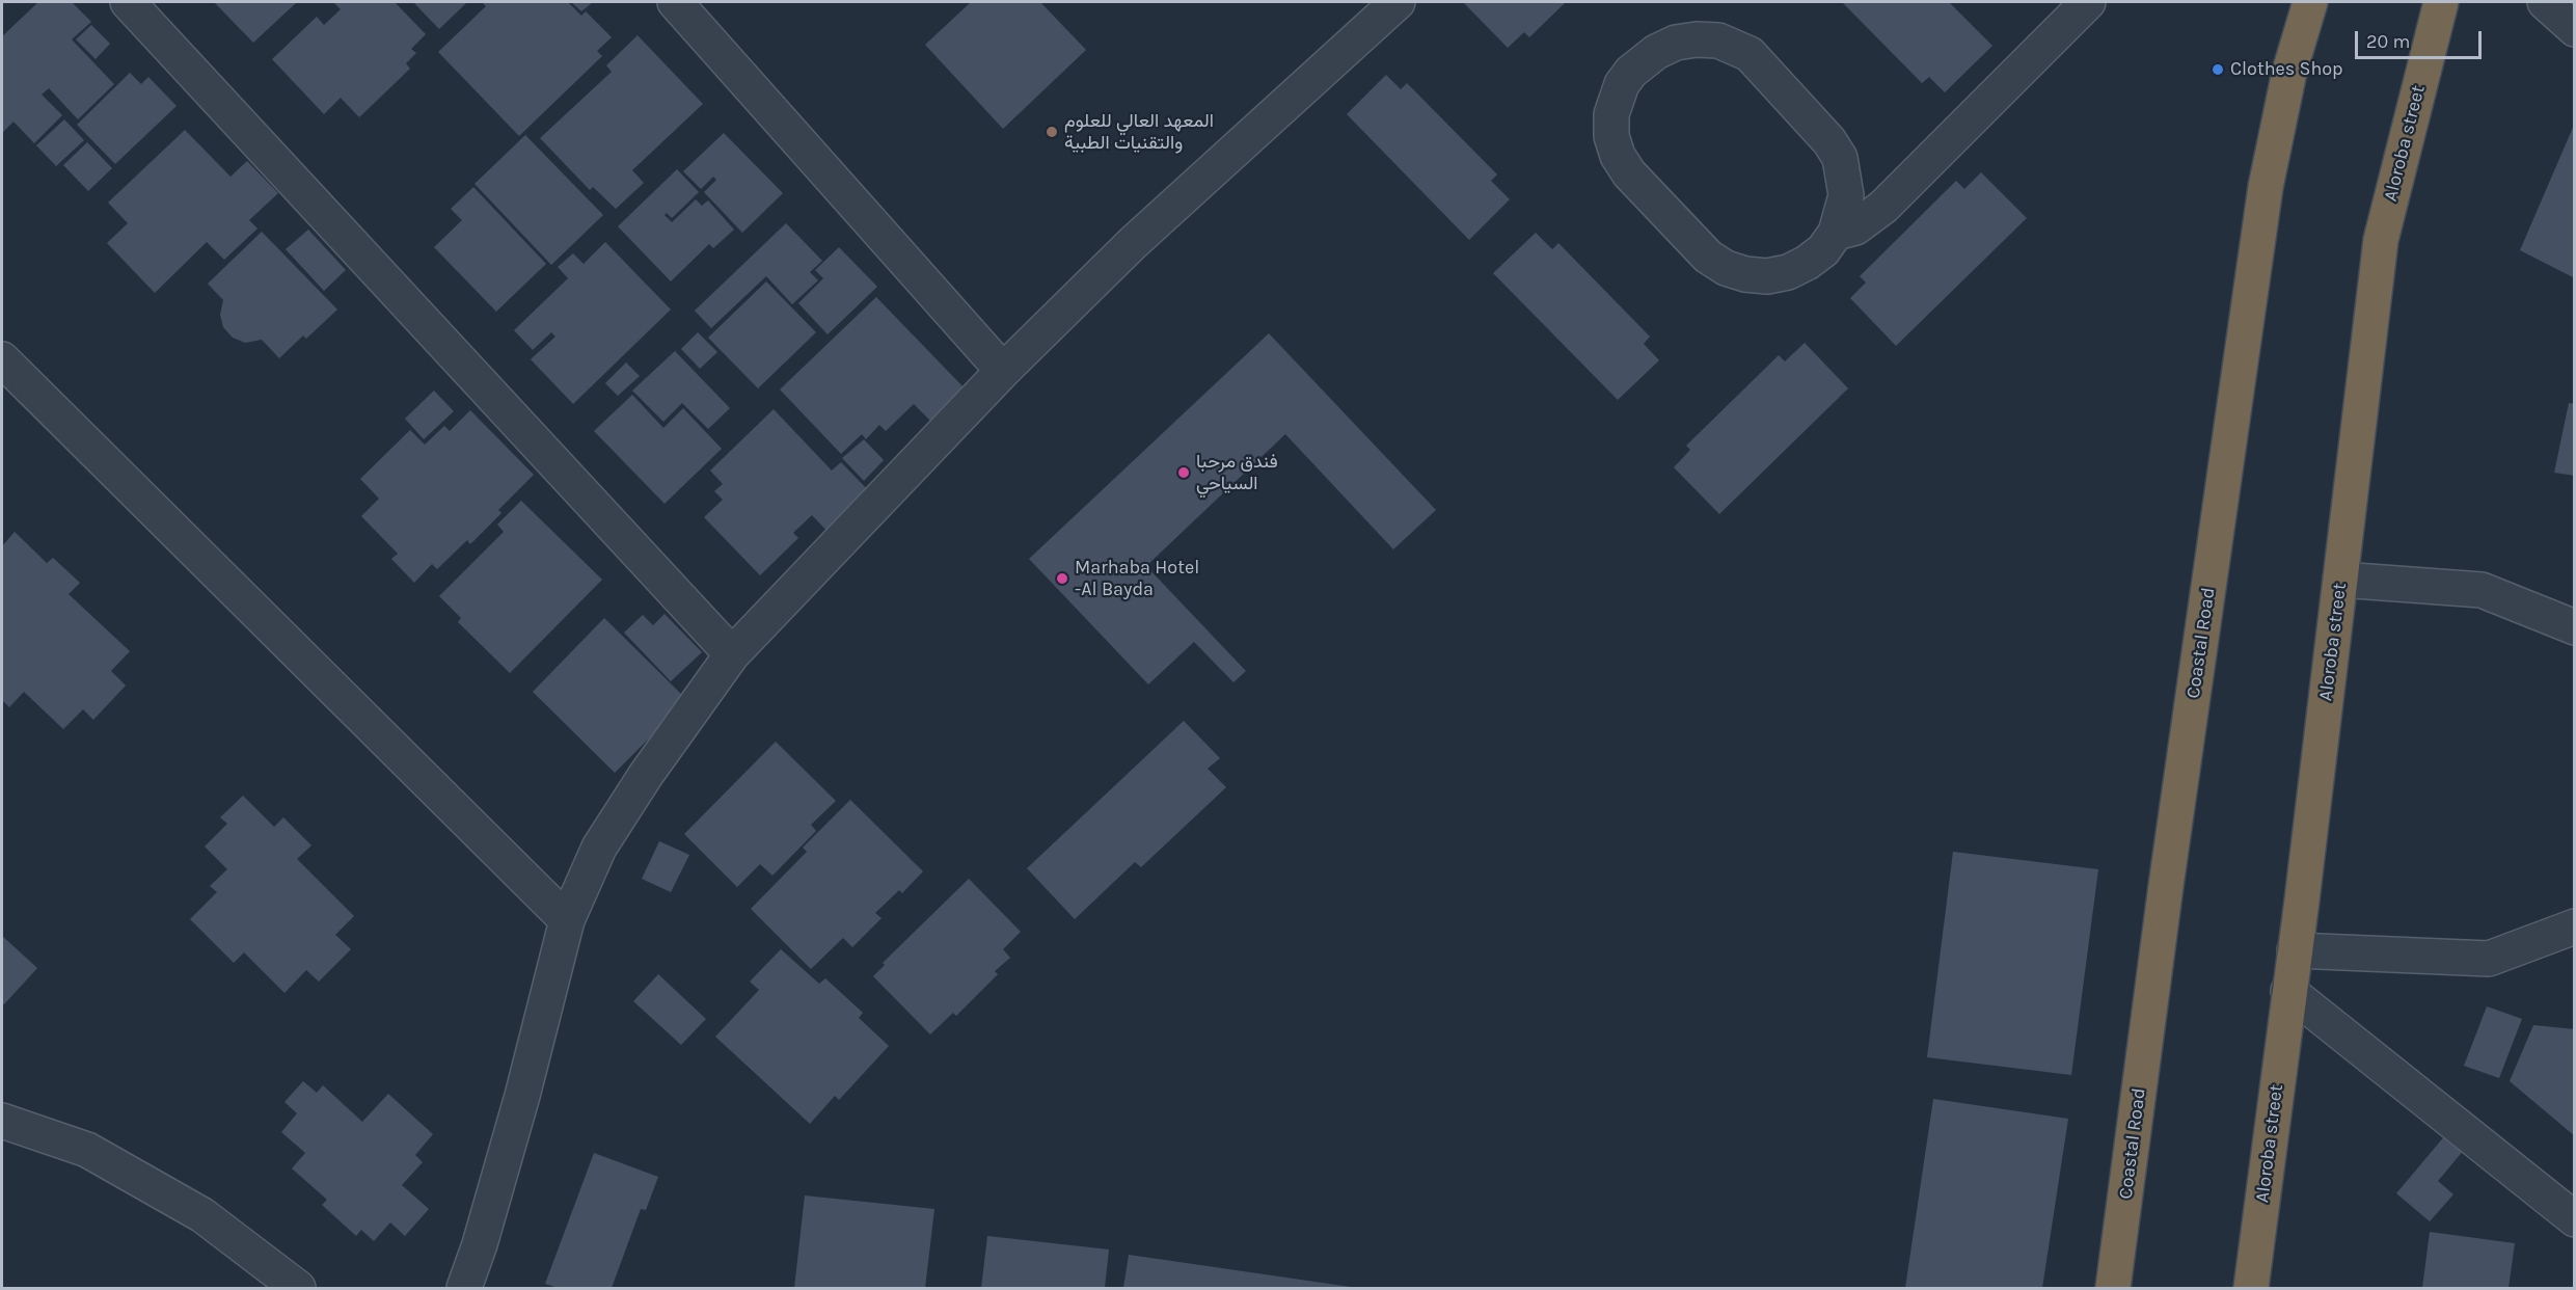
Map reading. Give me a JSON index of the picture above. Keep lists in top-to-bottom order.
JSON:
{
  "streets": {
    "highway": ["Aloroba street", "Coastal Road"]
  },
  "places": [
    "Clothes Shop",
    "المعهد العالي للعلوم والتقنيات الطبية",
    "فندق مرحبا السياحي",
    "Marhaba Hotel -Al Bayda"
  ],
  "scale_bar": "20 m"
}
